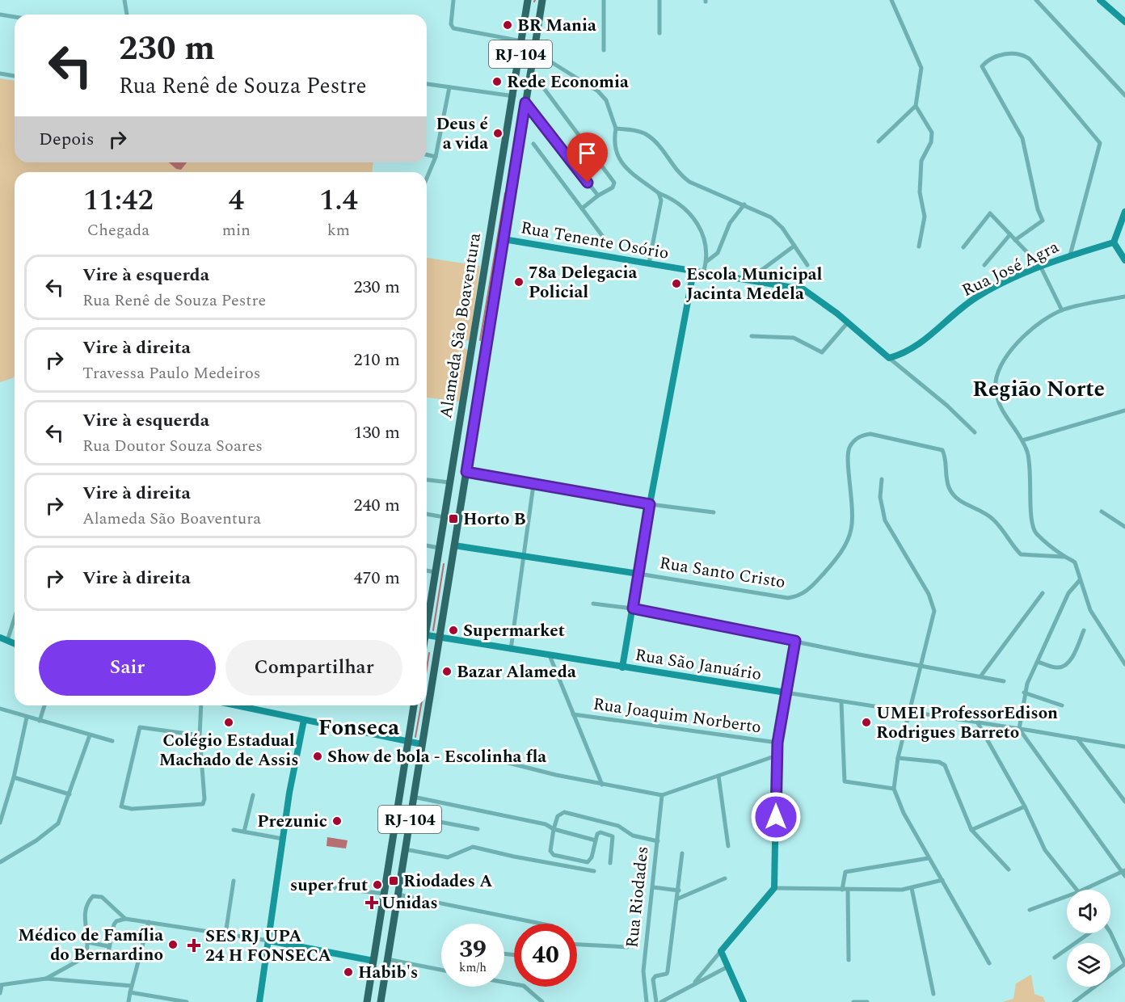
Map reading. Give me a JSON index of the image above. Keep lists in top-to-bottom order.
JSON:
{
  "streets": {
    "highway": ["RJ-104", "Alameda São Boaventura"],
    "street": [
      "Rua Tenente Osório",
      "Rua José Agra",
      "Rua Santo Cristo",
      "Rua São Januário",
      "Rua Joaquim Norberto",
      "Rua Riodades"
    ]
  },
  "crossings": [
    ["Rua Tenente Osório", "Rua José Agra"],
    ["Rua Tenente Osório", "Alameda São Boaventura"],
    ["Alameda São Boaventura", "Rua Santo Cristo"],
    ["Alameda São Boaventura", "Rua São Januário"]
  ],
  "districts": ["Região Norte", "Fonseca"],
  "places": {
    "other": [
      "BR Mania",
      "Rede Economia",
      "Deus é a vida",
      "78a Delegacia Policial",
      "Escola Municipal Jacinta Medela",
      "Supermarket",
      "Bazar Alameda",
      "Colégio Estadual Machado de Assis",
      "UMEI ProfessorEdison Rodrigues Barreto",
      "Show de bola - Escolinha fla",
      "Prezunic",
      "super frut",
      "Médico de Família do Bernardino",
      "Habib's"
    ],
    "transit": ["Horto B", "Riodades A"],
    "health": ["Unidas", "SES RJ UPA 24 H FONSECA"]
  },
  "page": {
    "turn": ["230 m", "Rua Renê de Souza Pestre"],
    "then": "Depois",
    "eta": [
      "11:42",
      "Chegada",
      "4",
      "min",
      "1.4",
      "km"
    ],
    "list": [
      {
        "name": "Vire à esquerda",
        "note": "Rua Renê de Souza Pestre",
        "value": "230 m"
      },
      {
        "name": "Vire à direita",
        "note": "Travessa Paulo Medeiros",
        "value": "210 m"
      },
      {
        "name": "Vire à esquerda",
        "note": "Rua Doutor Souza Soares",
        "value": "130 m"
      },
      {
        "name": "Vire à direita",
        "note": "Alameda São Boaventura",
        "value": "240 m"
      },
      {
        "name": "Vire à direita",
        "value": "470 m"
      }
    ],
    "buttons": ["Sair", "Compartilhar"],
    "speed": "39 km/h",
    "limit": "40"
  }
}
